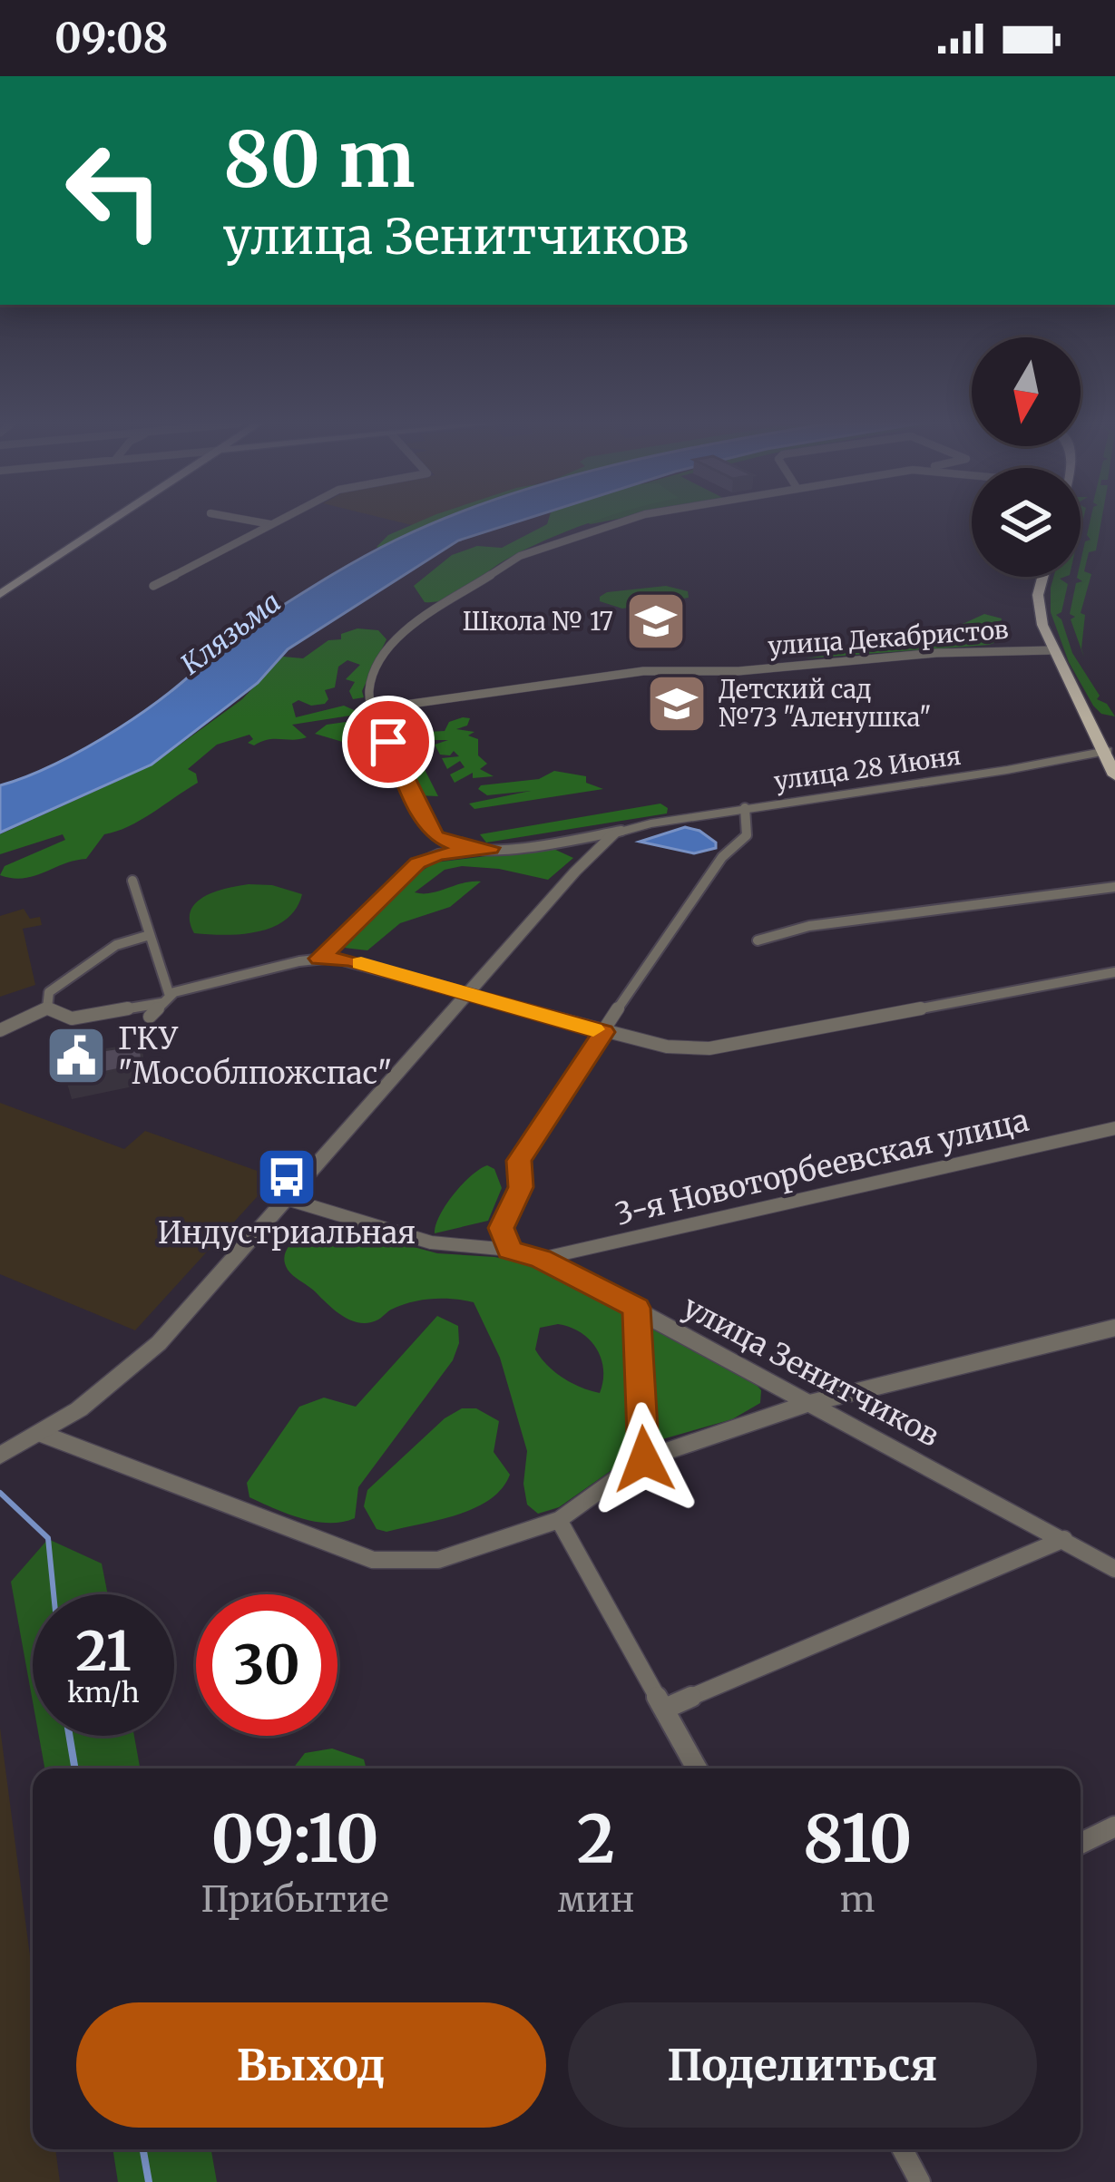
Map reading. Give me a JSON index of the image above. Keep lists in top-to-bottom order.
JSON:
{
  "streets": {
    "main road": ["улица Декабристов"],
    "street": ["улица 28 Июня", "3-я Новоторбеевская улица", "улица Зенитчиков"]
  },
  "crossings": [
    ["улица Декабристов", "улица 28 Июня"],
    ["3-я Новоторбеевская улица", "улица Зенитчиков"]
  ],
  "water": ["Клязьма"],
  "places": {
    "school or university": ["Школа № 17", "Детский сад №73 \"Аленушка\""],
    "public building": ["ГКУ \"Мособлпожспас\""],
    "bus stop": ["Индустриальная"]
  },
  "north": "bottom",
  "page": {
    "status": "09:08",
    "turn": ["80 m", "улица Зенитчиков"],
    "speed": "21 km/h",
    "limit": "30",
    "eta": [
      "09:10",
      "Прибытие",
      "2",
      "мин",
      "810",
      "m"
    ],
    "buttons": ["Выход", "Поделиться"]
  }
}
